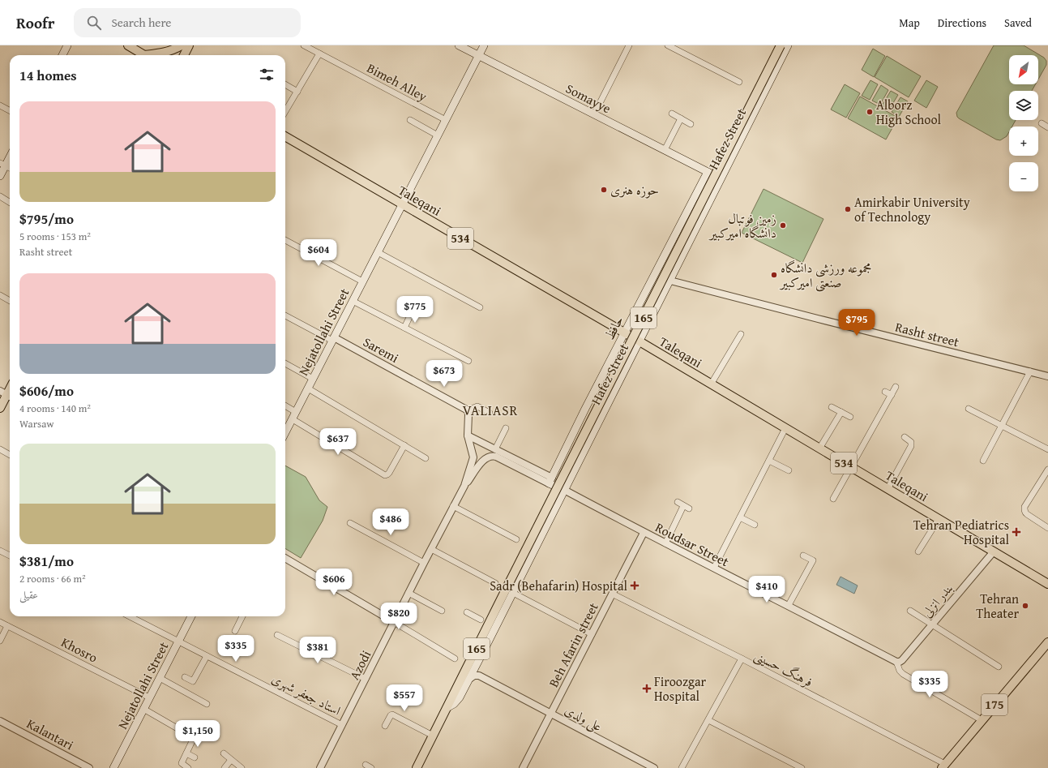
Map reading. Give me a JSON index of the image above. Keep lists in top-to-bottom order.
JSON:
{
  "streets": {
    "main road": [
      "Somayye",
      "Hafez Street",
      "Taleqani",
      "534",
      "165",
      "حافظ",
      "Nejatollahi Street",
      "175"
    ],
    "street": [
      "Bimeh Alley",
      "Rasht street",
      "Saremi",
      "Roudsar Street",
      "بندر انزلی",
      "Beh Afarin street",
      "Khosro",
      "Azodi",
      "فرهنگ حسینی",
      "استاد جعفر شهری",
      "علی ولدی",
      "Kalantari"
    ]
  },
  "crossings": [
    ["Bimeh Alley", "Nejatollahi Street"],
    ["Somayye", "Hafez Street"],
    ["Somayye", "حافظ"],
    ["Somayye", "Nejatollahi Street"],
    ["Hafez Street", "Taleqani"],
    ["Hafez Street", "Rasht street"],
    ["Hafez Street", "Roudsar Street"],
    ["Hafez Street", "علی ولدی"],
    ["Taleqani", "حافظ"],
    ["Taleqani", "Nejatollahi Street"],
    ["Taleqani", "بندر انزلی"],
    ["Nejatollahi Street", "Saremi"],
    ["Nejatollahi Street", "Khosro"],
    ["Nejatollahi Street", "استاد جعفر شهری"],
    ["Roudsar Street", "بندر انزلی"],
    ["Roudsar Street", "Beh Afarin street"],
    ["Beh Afarin street", "فرهنگ حسینی"],
    ["Beh Afarin street", "علی ولدی"],
    ["Azodi", "استاد جعفر شهری"],
    ["فرهنگ حسینی", "175"]
  ],
  "districts": ["VALIASR"],
  "places": {
    "other": [
      "Alborz High School",
      "حوزه هنری",
      "Amirkabir University of Technology",
      "زمین فوتبال دانشگاه امیرکبیر",
      "مجموعه ورزشی دانشگاه صنعتی امیرکبیر",
      "Tehran Theater"
    ],
    "health": ["Tehran Pediatrics Hospital", "Sadr (Behafarin) Hospital", "Firoozgar Hospital"]
  },
  "north": "bottom left",
  "page": {
    "header": "Roofr",
    "search": "Search here",
    "nav": ["Map", "Directions", "Saved"],
    "map_buttons": ["+", "−"],
    "heading": "14 homes",
    "list": [
      {
        "name": "$795/mo",
        "note": "5 rooms · 153 m² · Rasht street"
      },
      {
        "name": "$606/mo",
        "note": "4 rooms · 140 m² · Warsaw"
      },
      {
        "name": "$381/mo",
        "note": "2 rooms · 66 m² · عقیلی"
      }
    ],
    "price": [
      "$604",
      "$775",
      "$795",
      "$673",
      "$637",
      "$486",
      "$606",
      "$410",
      "$820",
      "$335",
      "$381",
      "$335",
      "$557",
      "$1,150"
    ]
  }
}
